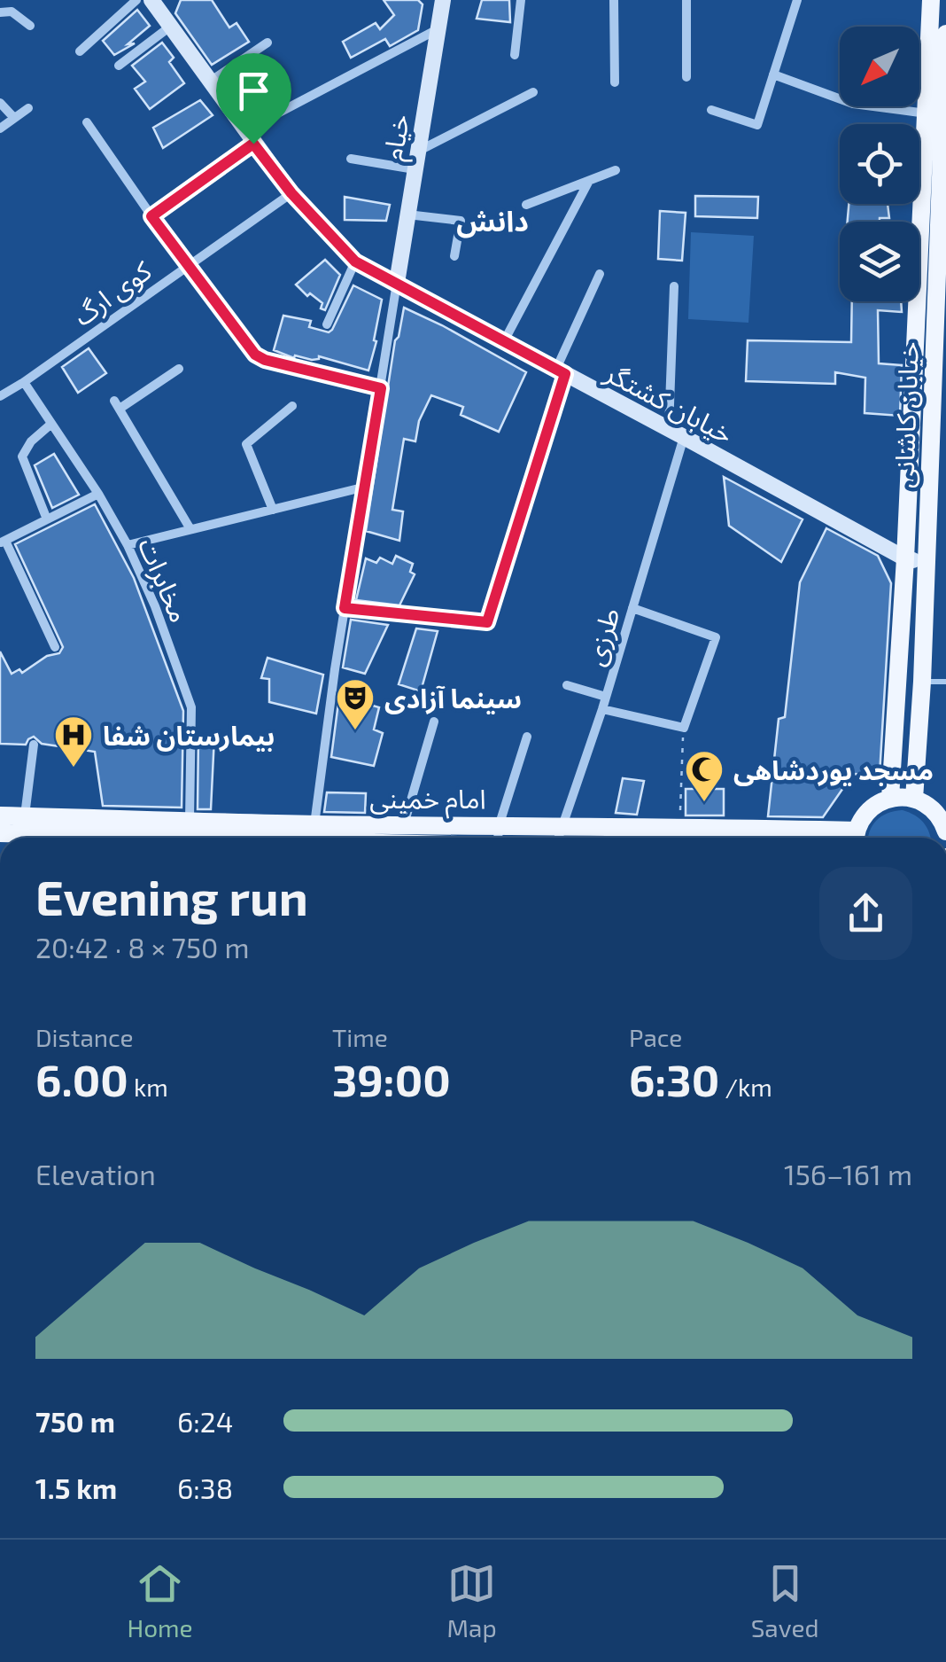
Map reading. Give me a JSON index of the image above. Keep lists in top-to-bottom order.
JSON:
{
  "streets": {
    "main road": ["خیابان کاشانی", "امام خمینی"],
    "street": [
      "خیام",
      "کوی ارگ",
      "خیابان کشتگر",
      "مخابرات",
      "طرزی"
    ]
  },
  "crossings": [
    ["خیام", "خیابان کشتگر"],
    ["کوی ارگ", "خیابان کشتگر"],
    ["کوی ارگ", "مخابرات"],
    ["خیابان کشتگر", "خیابان کاشانی"],
    ["خیابان کشتگر", "طرزی"],
    ["مخابرات", "امام خمینی"],
    ["طرزی", "امام خمینی"]
  ],
  "districts": ["دانش"],
  "places": {
    "theatre": ["سینما آزادی"],
    "hospital": ["بیمارستان شفا"],
    "mosque": ["مسجد یوردشاهی"]
  },
  "north": "bottom left",
  "page": {
    "heading": ["Evening run", "20:42 · 8 × 750 m"],
    "stats": [
      ["Distance", "6.00 km"],
      ["Time", "39:00"],
      ["Pace", "6:30 /km"]
    ],
    "chart": ["Elevation", "156–161 m"],
    "list": [
      {
        "name": "750 m",
        "note": "6:24"
      },
      {
        "name": "1.5 km",
        "note": "6:38"
      }
    ],
    "tabs": ["Home", "Map", "Saved"]
  }
}
